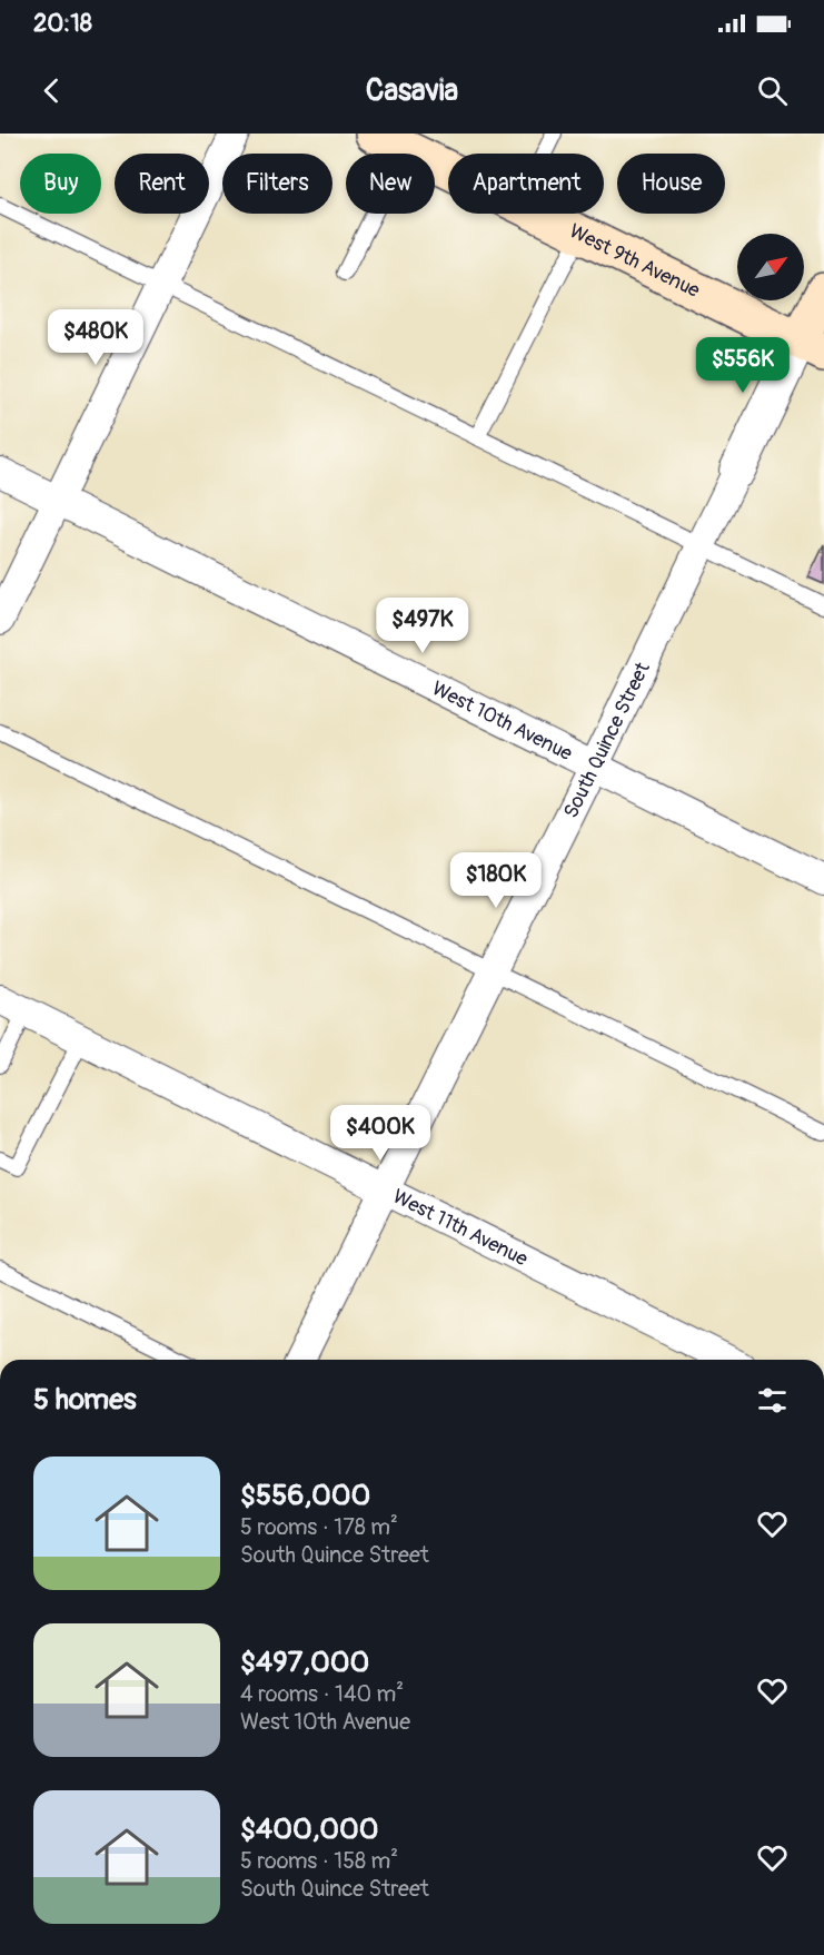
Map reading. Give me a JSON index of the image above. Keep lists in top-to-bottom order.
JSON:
{
  "streets": {
    "main road": ["West 9th Avenue", "South Quince Street"],
    "street": ["West 10th Avenue", "West 11th Avenue"]
  },
  "crossings": [
    ["West 9th Avenue", "South Quince Street"],
    ["West 10th Avenue", "South Quince Street"],
    ["South Quince Street", "West 11th Avenue"]
  ],
  "north": "top right",
  "page": {
    "status": "20:18",
    "header": "Casavia",
    "chip": [
      "Buy",
      "Rent",
      "Filters",
      "New",
      "Apartment",
      "House"
    ],
    "price": [
      "$480K",
      "$556K",
      "$497K",
      "$180K",
      "$400K"
    ],
    "heading": "5 homes",
    "list": [
      {
        "name": "$556,000",
        "note": "5 rooms · 178 m² · South Quince Street"
      },
      {
        "name": "$497,000",
        "note": "4 rooms · 140 m² · West 10th Avenue"
      },
      {
        "name": "$400,000",
        "note": "5 rooms · 158 m² · South Quince Street"
      }
    ]
  }
}
